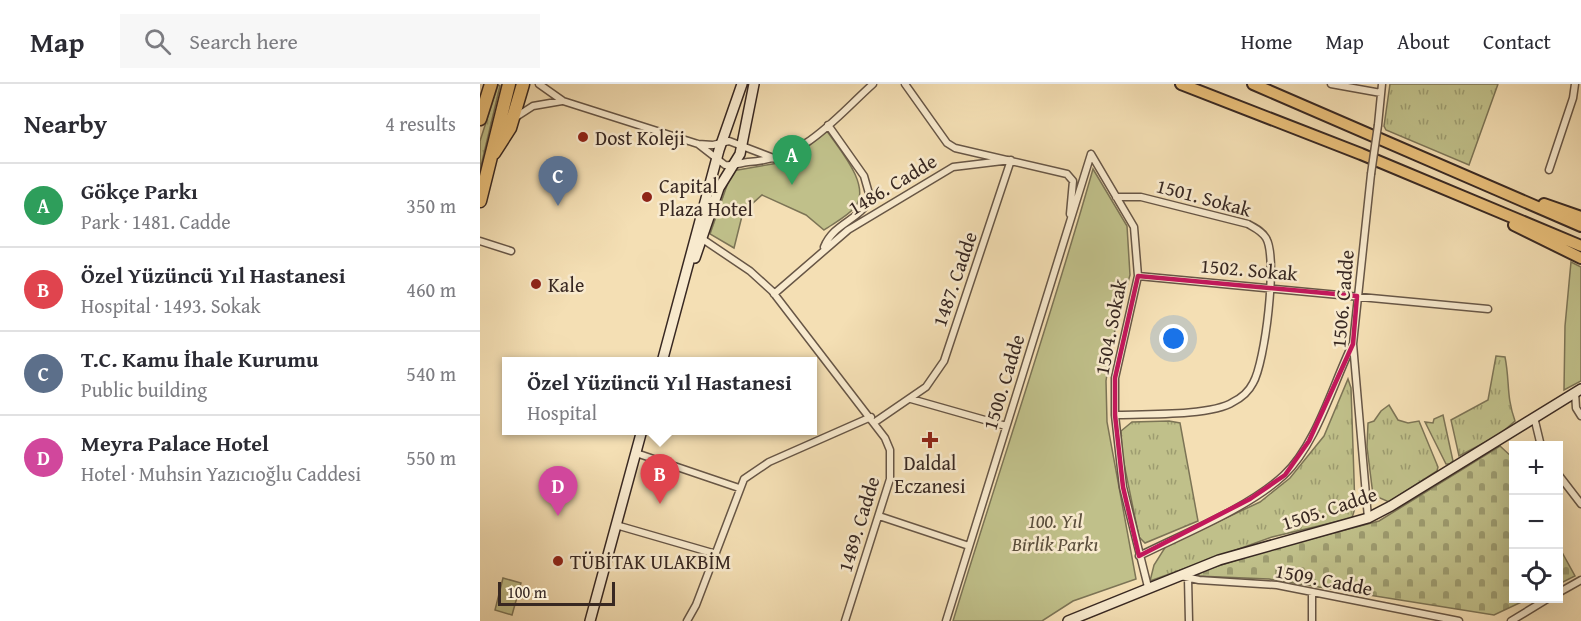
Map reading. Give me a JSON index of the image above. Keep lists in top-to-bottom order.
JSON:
{
  "streets": {
    "main road": ["1505. Cadde"],
    "street": [
      "1486. Cadde",
      "1501. Sokak",
      "1502. Sokak",
      "1487. Cadde",
      "1506. Cadde",
      "1504. Sokak",
      "1500. Cadde",
      "1489. Cadde",
      "1509. Cadde"
    ]
  },
  "crossings": [
    ["1486. Cadde", "1487. Cadde"],
    ["1486. Cadde", "1500. Cadde"],
    ["1486. Cadde", "1489. Cadde"],
    ["1501. Sokak", "1502. Sokak"],
    ["1501. Sokak", "1504. Sokak"],
    ["1502. Sokak", "1506. Cadde"],
    ["1502. Sokak", "1504. Sokak"],
    ["1487. Cadde", "1489. Cadde"],
    ["1506. Cadde", "1505. Cadde"],
    ["1504. Sokak", "1500. Cadde"],
    ["1504. Sokak", "1505. Cadde"],
    ["1505. Cadde", "1509. Cadde"]
  ],
  "parks": ["100. Yıl Birlik Parkı"],
  "places": {
    "other": [
      "Dost Koleji",
      "Capital Plaza Hotel",
      "Kale",
      "TÜBİTAK ULAKBİM"
    ],
    "health": ["Daldal Eczanesi"]
  },
  "scale_bar": "100 m",
  "page": {
    "header": "Map",
    "search": "Search here",
    "nav": [
      "Home",
      "Map",
      "About",
      "Contact"
    ],
    "heading": ["Nearby", "4 results"],
    "pins": [
      "A",
      "C",
      "B",
      "D"
    ],
    "list": [
      {
        "mark": "A",
        "name": "Gökçe Parkı",
        "note": "Park · 1481. Cadde",
        "value": "350 m"
      },
      {
        "mark": "B",
        "name": "Özel Yüzüncü Yıl Hastanesi",
        "note": "Hospital · 1493. Sokak",
        "value": "460 m"
      },
      {
        "mark": "C",
        "name": "T.C. Kamu İhale Kurumu",
        "note": "Public building",
        "value": "540 m"
      },
      {
        "mark": "D",
        "name": "Meyra Palace Hotel",
        "note": "Hotel · Muhsin Yazıcıoğlu Caddesi",
        "value": "550 m"
      }
    ],
    "popup": ["Özel Yüzüncü Yıl Hastanesi", "Hospital"],
    "map_buttons": ["+", "−"],
    "scale": "100 m"
  }
}
